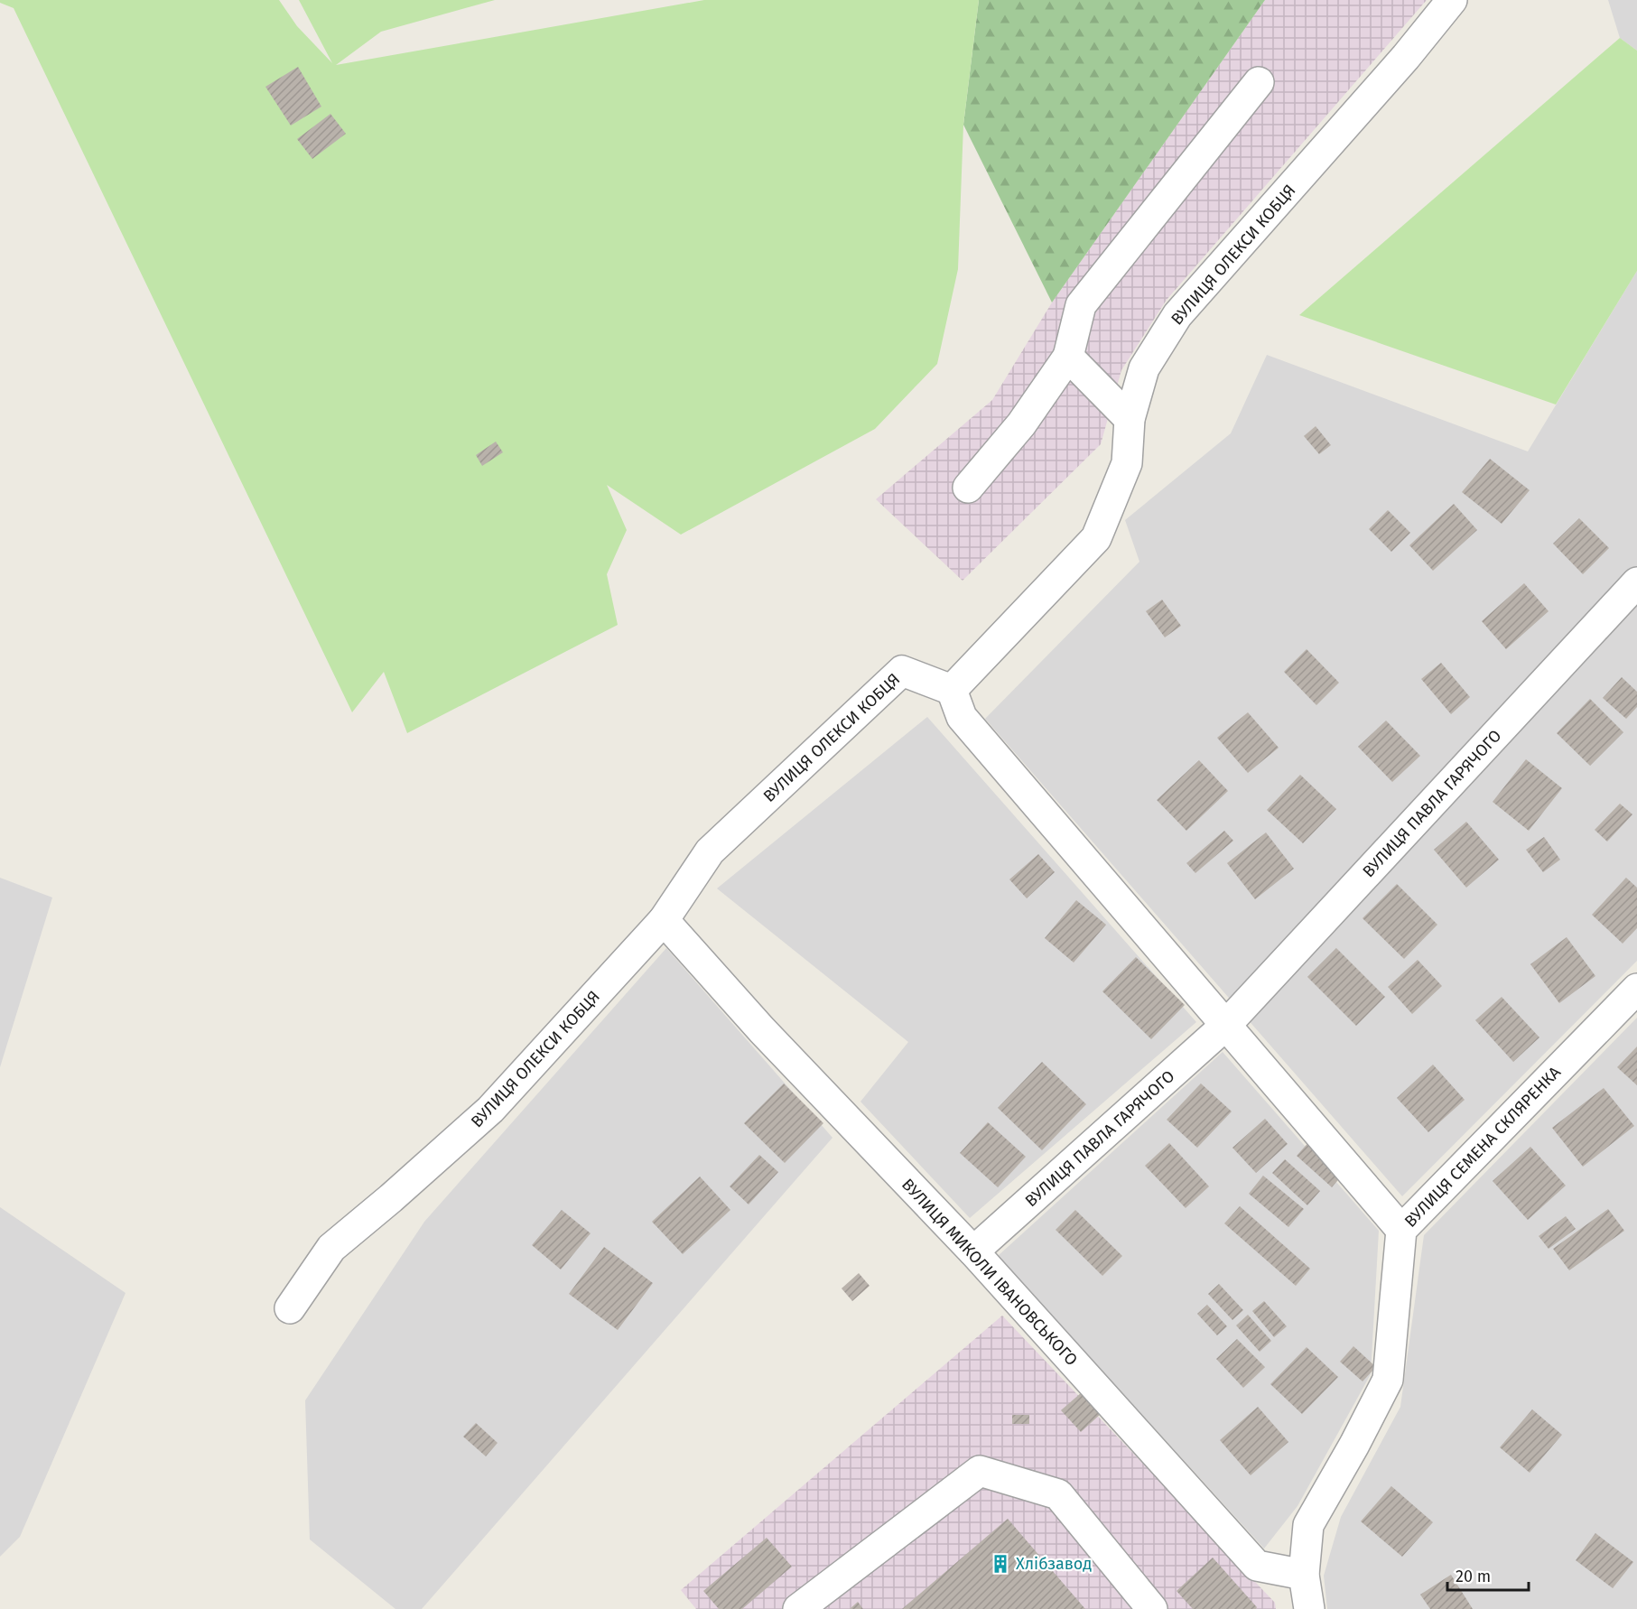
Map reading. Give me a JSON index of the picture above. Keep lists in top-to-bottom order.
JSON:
{
  "streets": {
    "street": [
      "ВУЛИЦЯ ОЛЕКСИ КОБЦЯ",
      "ВУЛИЦЯ ПАВЛА ГАРЯЧОГО",
      "ВУЛИЦЯ СЕМЕНА СКЛЯРЕНКА",
      "ВУЛИЦЯ МИКОЛИ ІВАНОВСЬКОГО"
    ]
  },
  "crossings": [
    ["ВУЛИЦЯ ОЛЕКСИ КОБЦЯ", "ВУЛИЦЯ МИКОЛИ ІВАНОВСЬКОГО"],
    ["ВУЛИЦЯ ПАВЛА ГАРЯЧОГО", "ВУЛИЦЯ МИКОЛИ ІВАНОВСЬКОГО"],
    ["ВУЛИЦЯ СЕМЕНА СКЛЯРЕНКА", "ВУЛИЦЯ МИКОЛИ ІВАНОВСЬКОГО"]
  ],
  "places": {
    "building": ["Хлібзавод"]
  },
  "scale_bar": "20 m"
}
